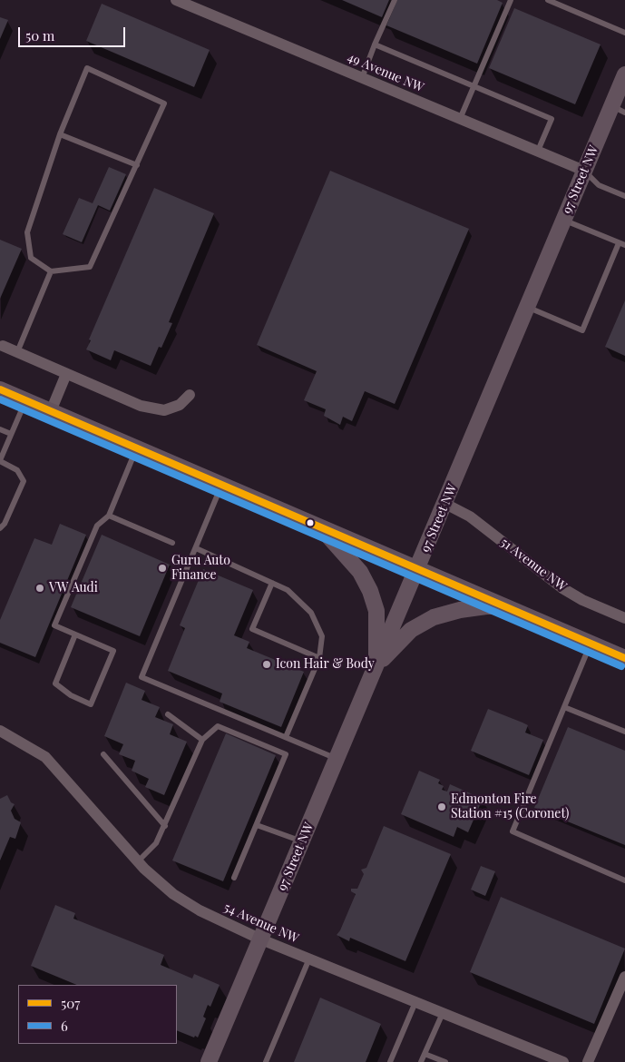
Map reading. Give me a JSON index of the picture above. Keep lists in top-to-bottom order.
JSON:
{
  "streets": {
    "street": [
      "49 Avenue NW",
      "97 Street NW",
      "51 Avenue NW",
      "54 Avenue NW"
    ]
  },
  "crossings": [
    ["49 Avenue NW", "97 Street NW"],
    ["97 Street NW", "51 Avenue NW"],
    ["97 Street NW", "54 Avenue NW"]
  ],
  "places": [
    "Guru Auto Finance",
    "VW Audi",
    "Icon Hair & Body",
    "Edmonton Fire Station #15 (Coronet)"
  ],
  "lines": ["transit line 507", "transit line 6"],
  "legend": ["507", "6"],
  "scale_bar": "50 m"
}
